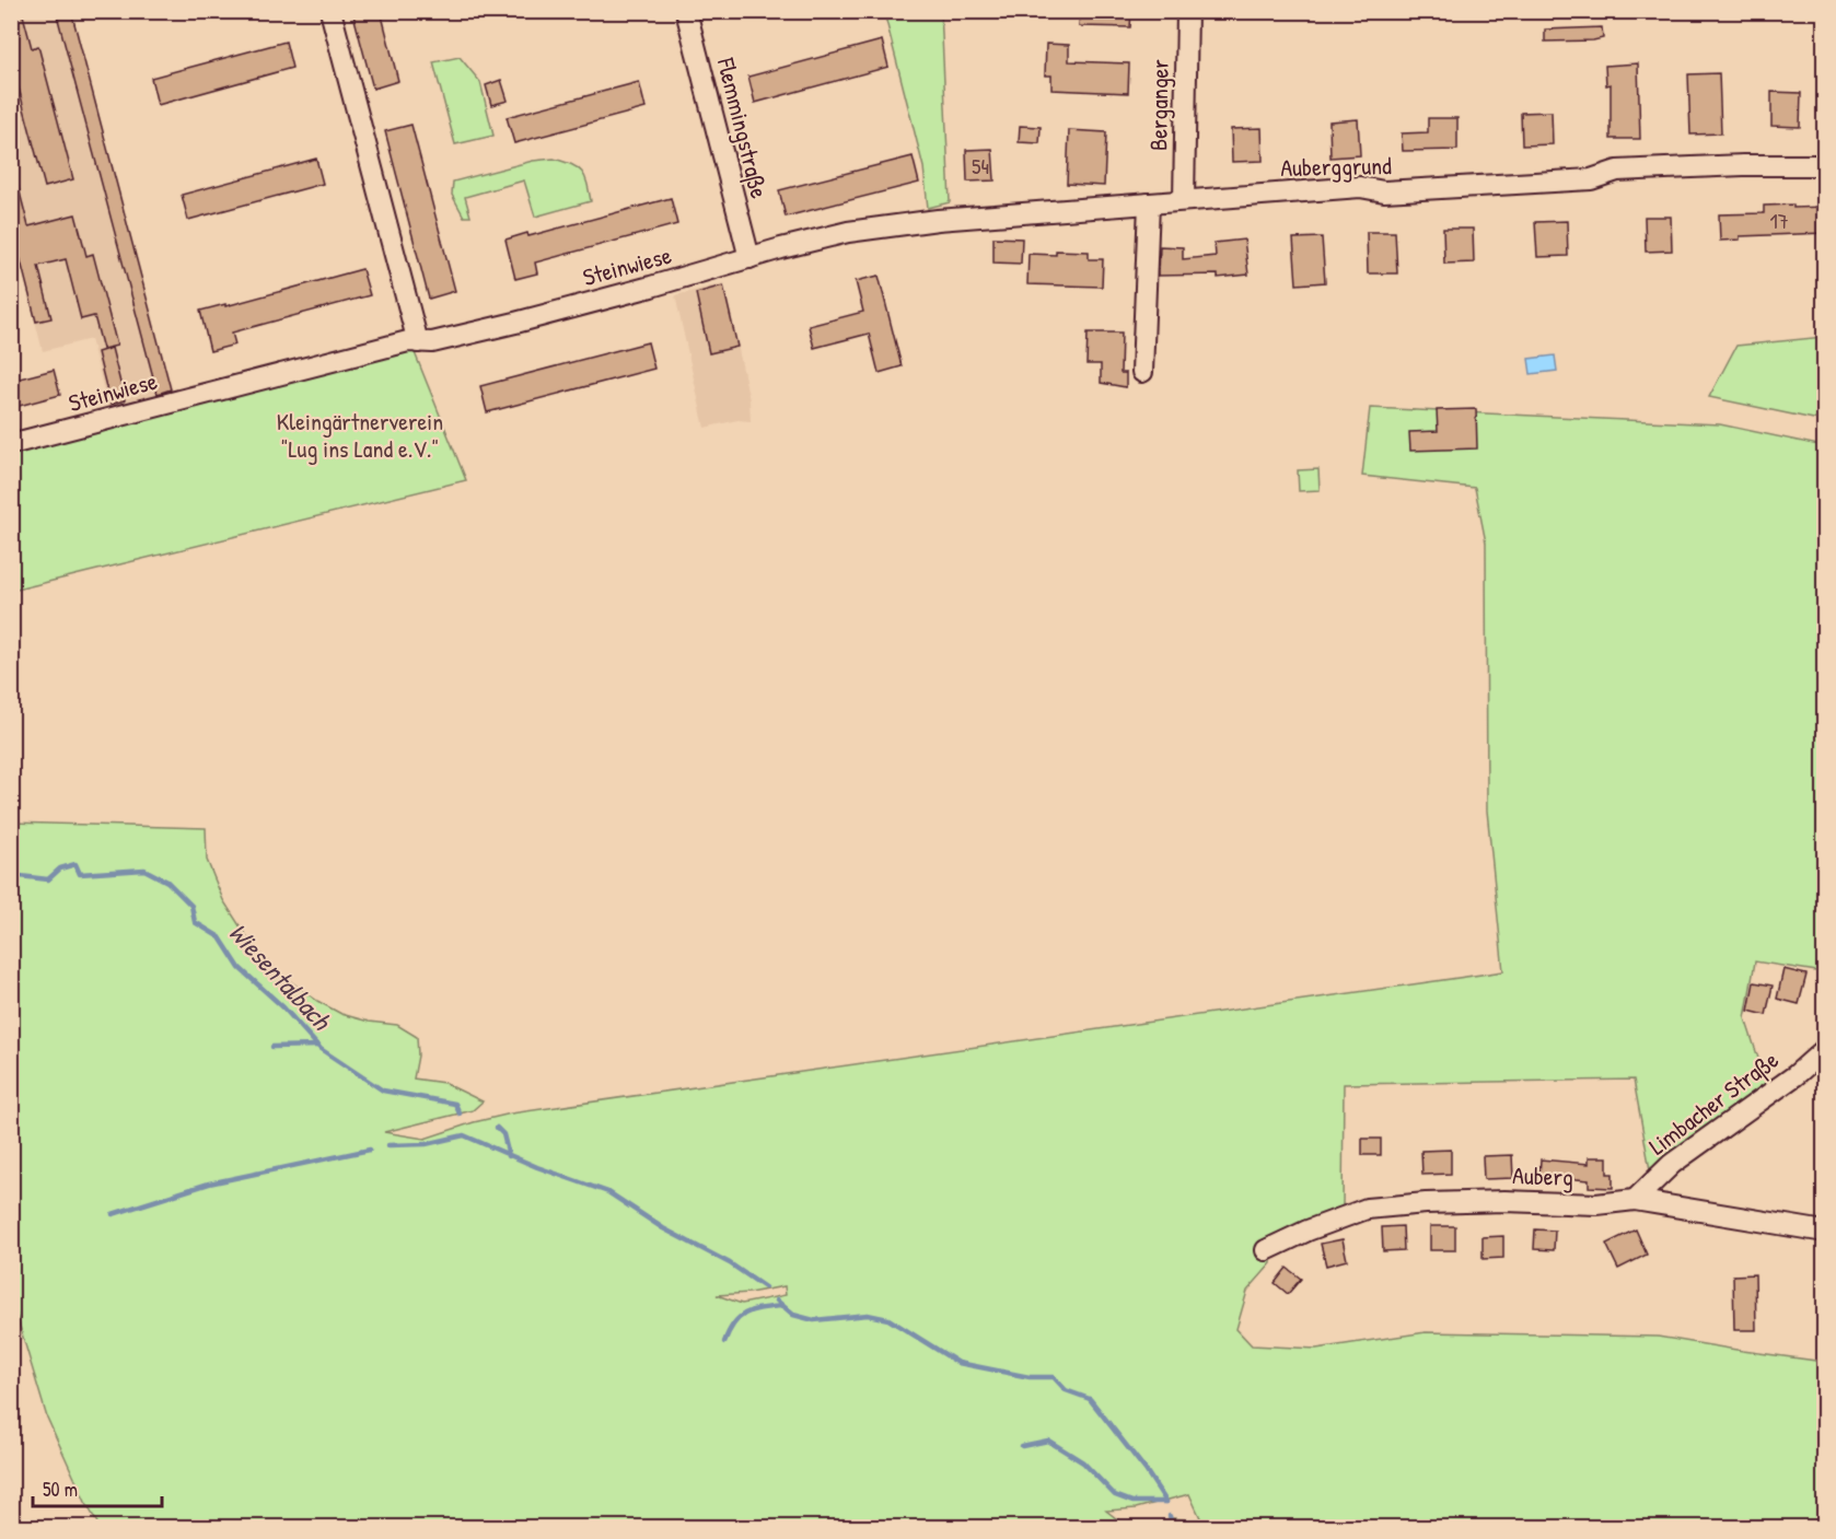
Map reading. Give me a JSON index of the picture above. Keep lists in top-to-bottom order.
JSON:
{
  "streets": {
    "street": [
      "Berganger",
      "Flemmingstraße",
      "Auberggrund",
      "Steinwiese",
      "Limbacher Straße",
      "Auberg"
    ]
  },
  "crossings": [
    ["Berganger", "Auberggrund"],
    ["Flemmingstraße", "Steinwiese"],
    ["Auberggrund", "Steinwiese"],
    ["Limbacher Straße", "Auberg"]
  ],
  "water": ["Wiesentalbach"],
  "parks": ["Kleingärtnerverein \"Lug ins Land e.V.\""],
  "house_numbers": ["54", "17"],
  "scale_bar": "50 m"
}
